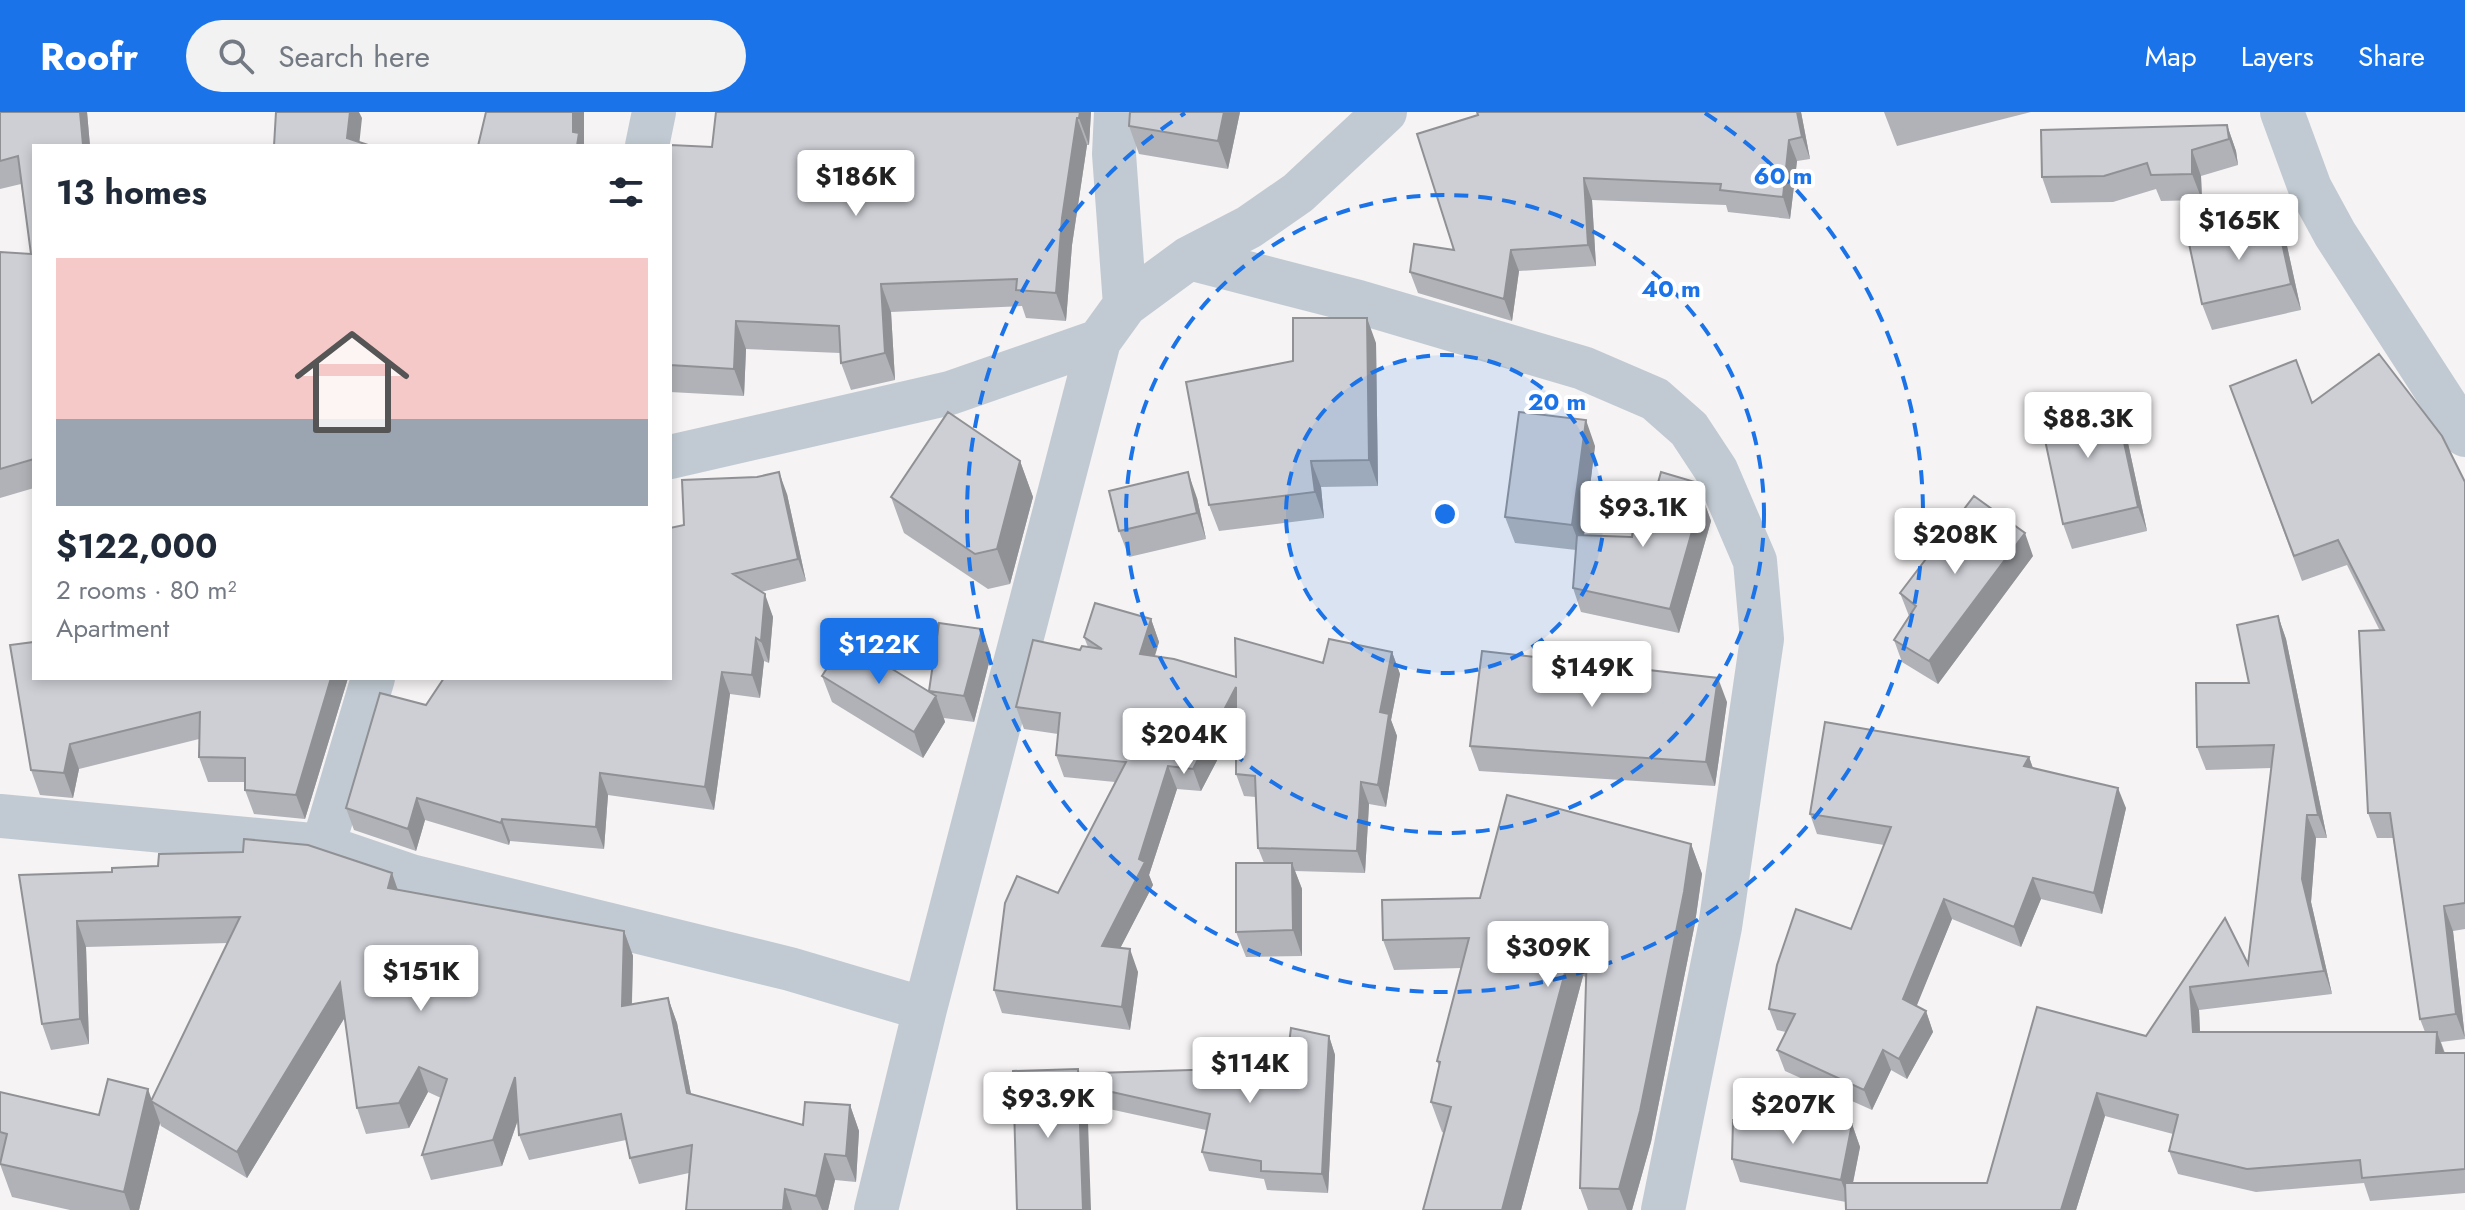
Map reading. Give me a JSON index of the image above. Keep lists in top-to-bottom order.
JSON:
{
  "page": {
    "header": "Roofr",
    "search": "Search here",
    "nav": ["Map", "Layers", "Share"],
    "heading": "13 homes",
    "price": [
      "$186K",
      "$165K",
      "$88.3K",
      "$93.1K",
      "$208K",
      "$122K",
      "$149K",
      "$204K",
      "$309K",
      "$151K",
      "$114K",
      "$93.9K",
      "$207K"
    ],
    "list": [
      {
        "name": "$122,000",
        "note": "2 rooms · 80 m² · Apartment"
      }
    ]
  },
  "rings": ["60 m", "40 m", "20 m"]
}
